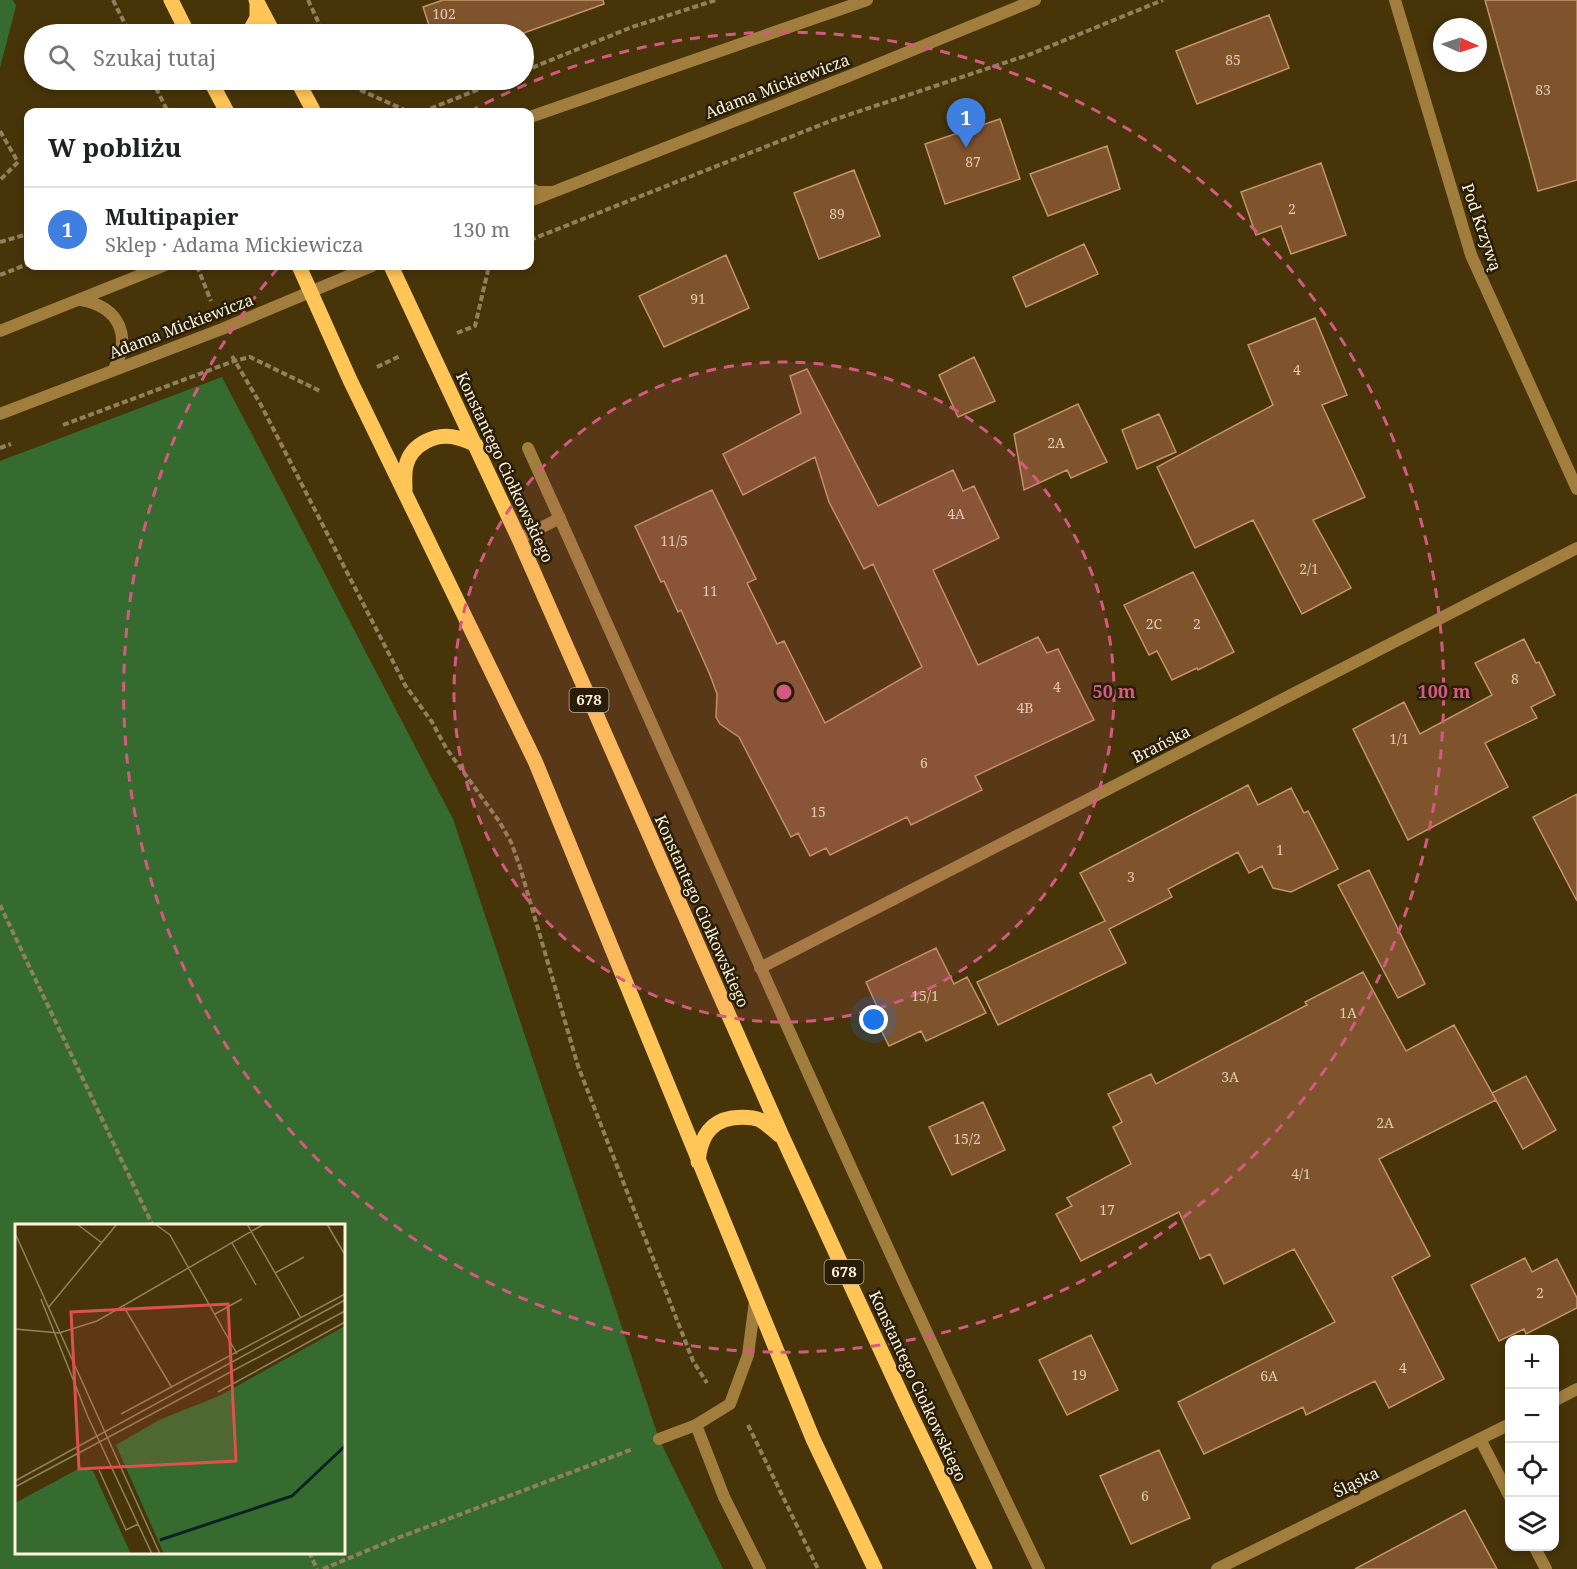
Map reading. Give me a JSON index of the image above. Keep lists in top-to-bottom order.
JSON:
{
  "streets": {
    "main road": ["Konstantego Ciołkowskiego", "678"],
    "street": [
      "Adama Mickiewicza",
      "Pod Krzywą",
      "Brańska",
      "Śląska"
    ]
  },
  "crossings": [
    ["Konstantego Ciołkowskiego", "Brańska"]
  ],
  "house_numbers": [
    "102",
    "85",
    "83",
    "87",
    "2",
    "89",
    "91",
    "4",
    "2A",
    "4A",
    "11/5",
    "2/1",
    "11",
    "2C",
    "2",
    "8",
    "4",
    "4B",
    "1/1",
    "6",
    "15",
    "1",
    "3",
    "15/1",
    "1A",
    "3A",
    "2A",
    "15/2",
    "4/1",
    "17",
    "2",
    "4",
    "19",
    "6A",
    "6"
  ],
  "north": "right",
  "page": {
    "search": "Szukaj tutaj",
    "pins": "1",
    "heading": "W pobliżu",
    "list": [
      {
        "mark": "1",
        "name": "Multipapier",
        "note": "Sklep · Adama Mickiewicza",
        "value": "130 m"
      }
    ],
    "map_buttons": ["+", "−"]
  },
  "rings": ["50 m", "100 m"]
}
